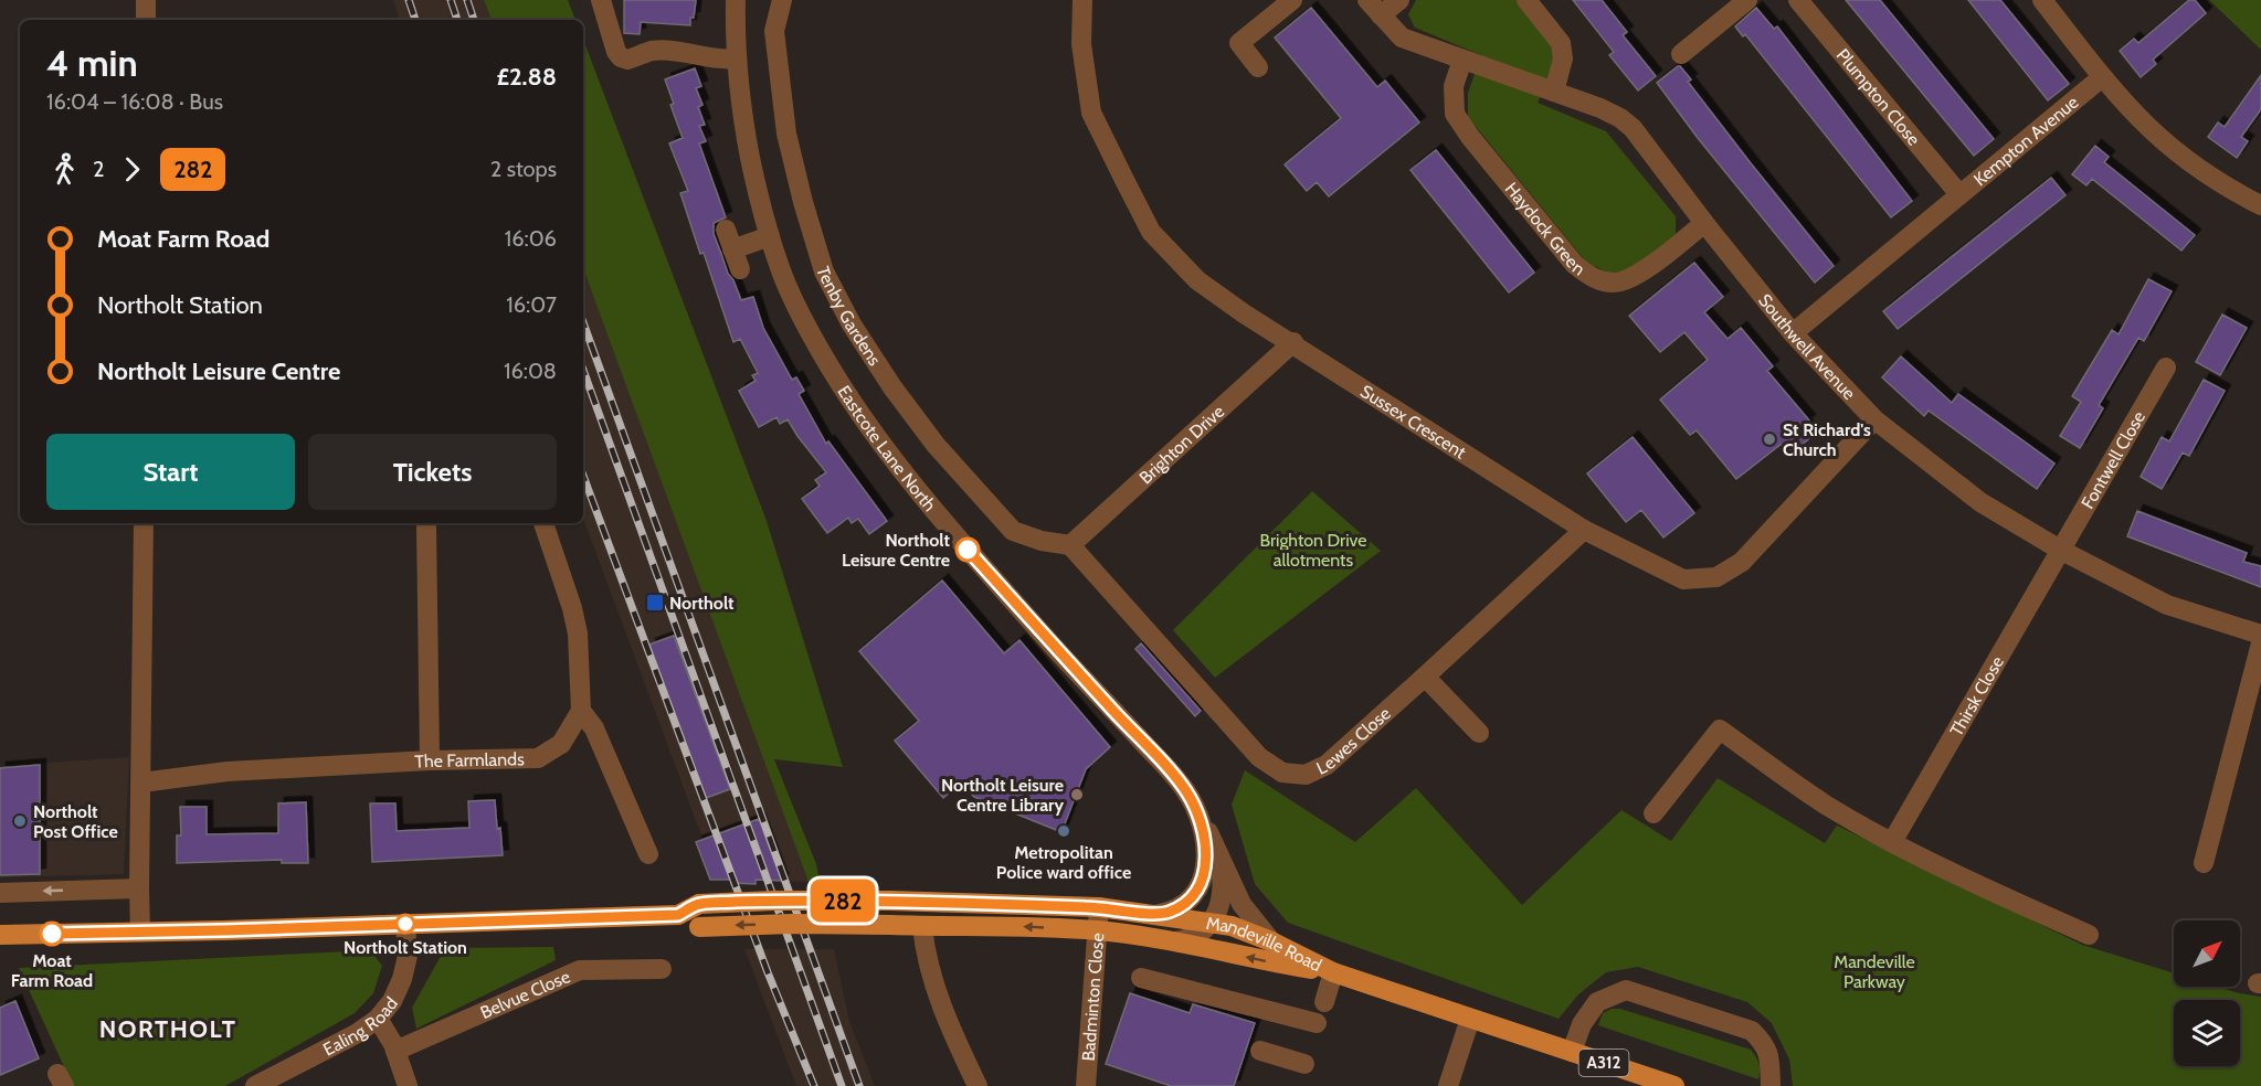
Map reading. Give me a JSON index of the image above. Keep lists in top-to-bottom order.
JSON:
{
  "streets": {
    "main road": ["Mandeville Road", "A312"],
    "street": [
      "Plumpton Close",
      "Kempton Avenue",
      "Haydock Green",
      "Tenby Gardens",
      "Southwell Avenue",
      "Sussex Crescent",
      "Brighton Drive",
      "Eastcote Lane North",
      "Fontwell Close",
      "Thirsk Close",
      "Lewes Close",
      "The Farmlands",
      "Belvue Close",
      "Badminton Close",
      "Ealing Road"
    ]
  },
  "crossings": [
    ["Plumpton Close", "Kempton Avenue"],
    ["Kempton Avenue", "Southwell Avenue"],
    ["Haydock Green", "Southwell Avenue"],
    ["Tenby Gardens", "Brighton Drive"],
    ["Tenby Gardens", "Lewes Close"],
    ["Southwell Avenue", "Sussex Crescent"],
    ["Southwell Avenue", "Fontwell Close"],
    ["Southwell Avenue", "Thirsk Close"],
    ["Sussex Crescent", "Brighton Drive"],
    ["Sussex Crescent", "Lewes Close"],
    ["Brighton Drive", "Lewes Close"],
    ["Eastcote Lane North", "Mandeville Road"],
    ["Fontwell Close", "Thirsk Close"],
    ["Mandeville Road", "Badminton Close"],
    ["Mandeville Road", "Ealing Road"]
  ],
  "districts": ["NORTHOLT"],
  "parks": ["Brighton Drive allotments", "Mandeville Parkway"],
  "places": {
    "other": [
      "St Richard's Church",
      "Northolt Leisure Centre",
      "Northolt Leisure Centre Library",
      "Northolt Post Office",
      "Metropolitan Police ward office",
      "Northolt Station",
      "Moat Farm Road"
    ],
    "transit": ["Northolt"]
  },
  "lines": ["bus line 282"],
  "north": "top right",
  "page": {
    "on_map": "282",
    "heading": ["4 min", "16:04 – 16:08 · Bus", "£2.88"],
    "legs": ["2", "282", "2 stops"],
    "list": [
      {
        "name": "Moat Farm Road",
        "value": "16:06"
      },
      {
        "name": "Northolt Station",
        "value": "16:07"
      },
      {
        "name": "Northolt Leisure Centre",
        "value": "16:08"
      }
    ],
    "buttons": ["Start", "Tickets"]
  }
}
